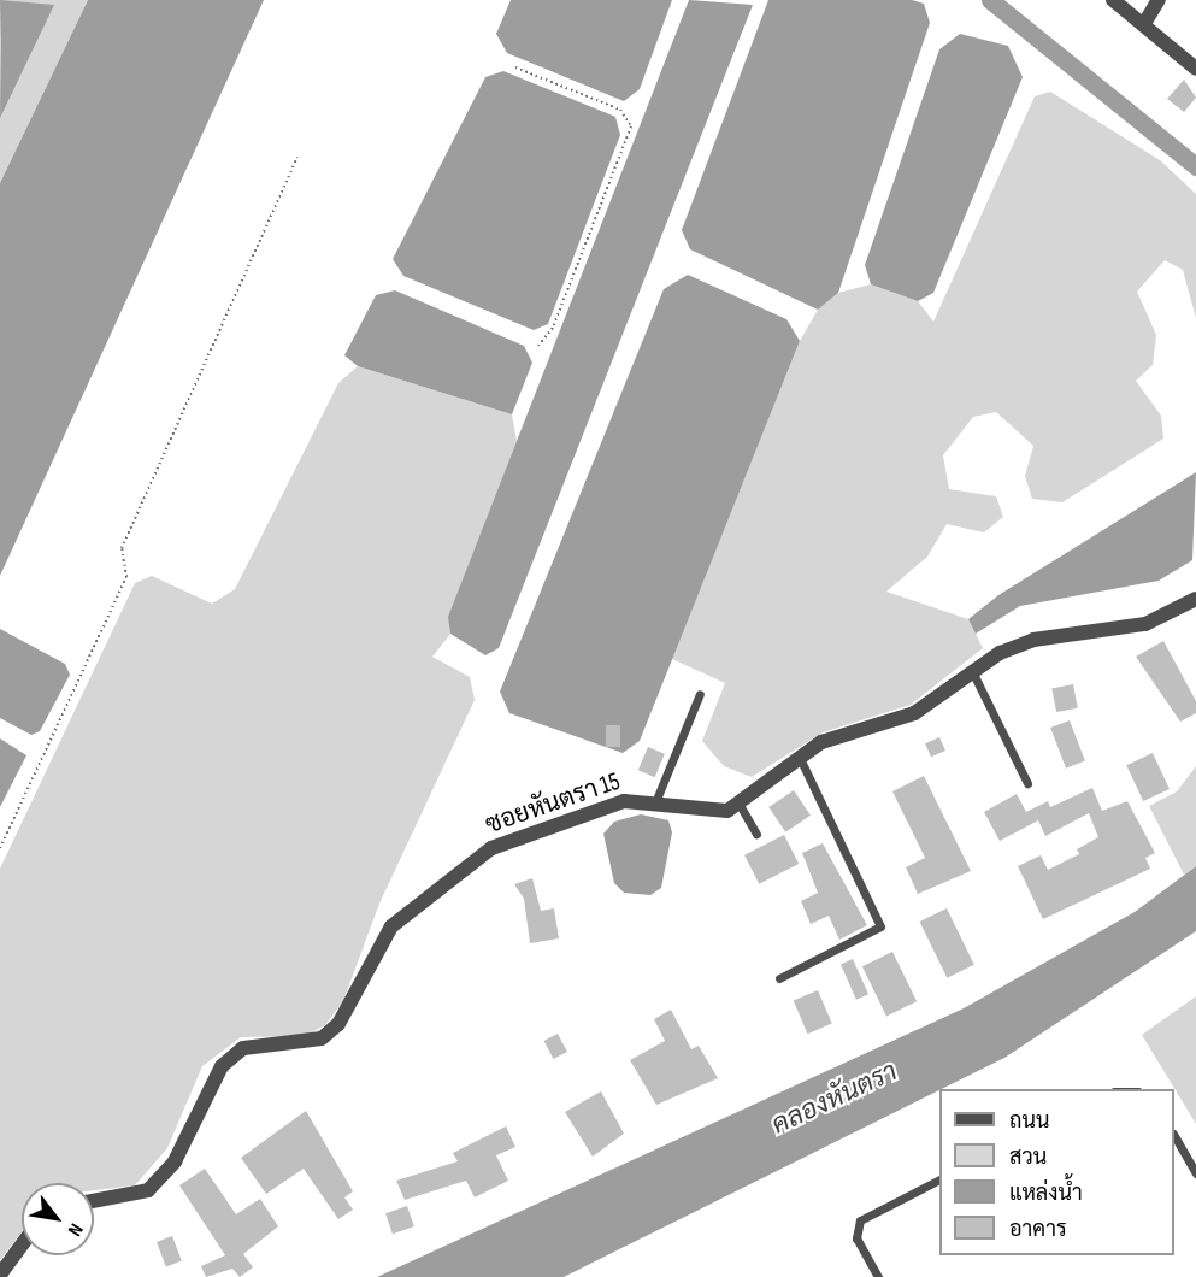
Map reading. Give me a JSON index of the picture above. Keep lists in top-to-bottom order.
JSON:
{
  "streets": {
    "street": ["ซอยหันตรา 15"]
  },
  "water": ["คลองหันตรา"],
  "legend": [
    "ถนน",
    "สวน",
    "แหล่งน้ำ",
    "อาคาร"
  ],
  "north": "bottom right"
}
